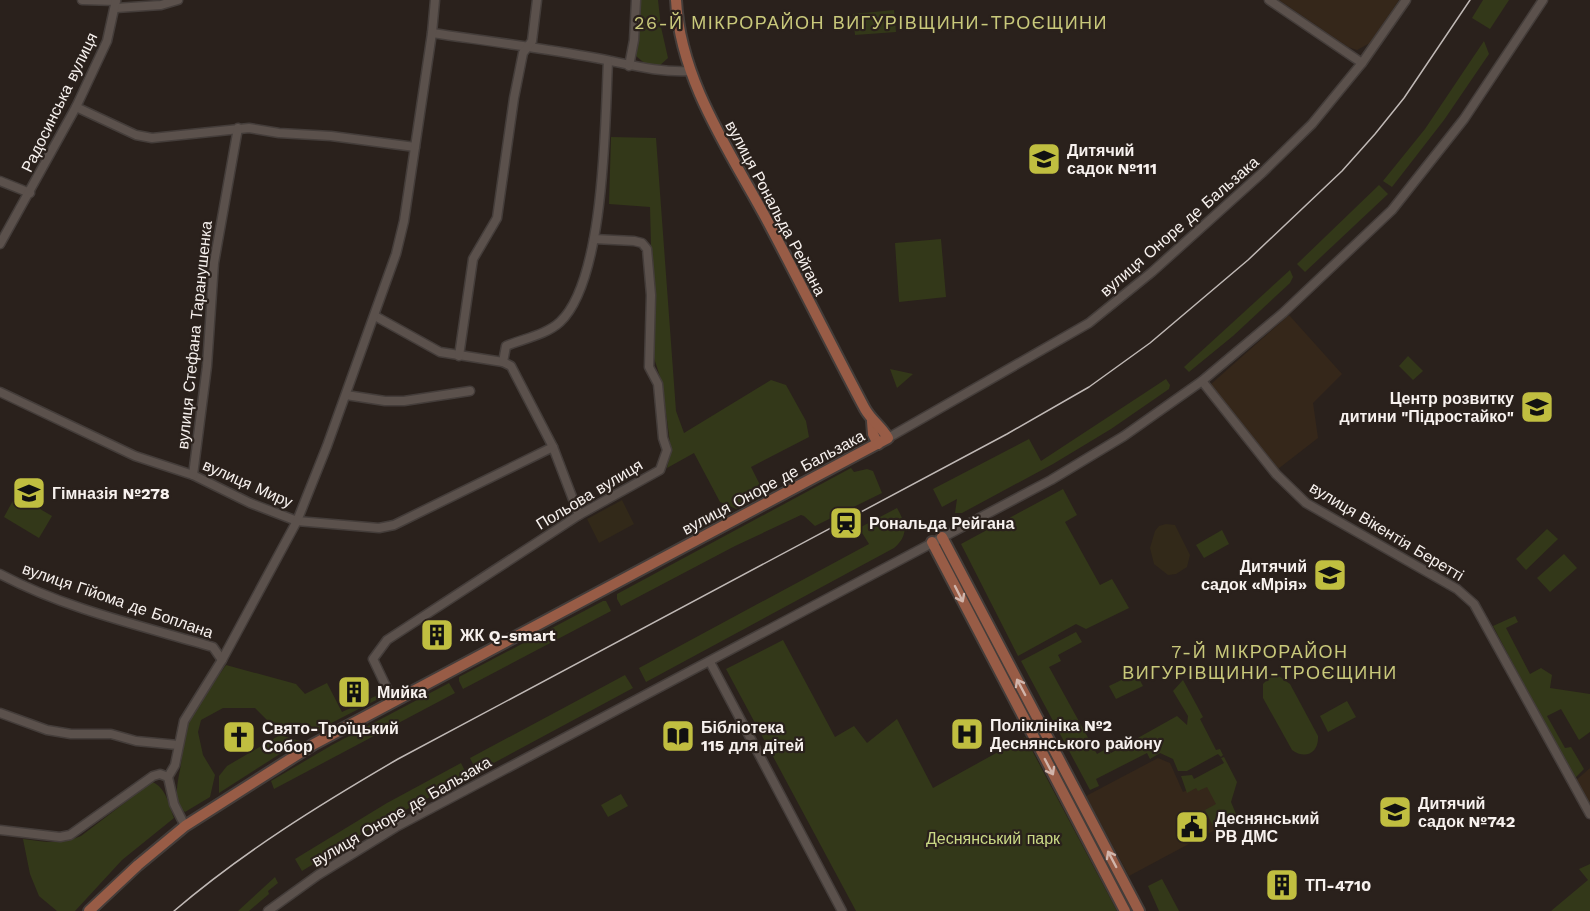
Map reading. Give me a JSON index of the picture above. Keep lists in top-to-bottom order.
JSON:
{
  "streets": {
    "main road": ["вулиця Рональда Рейгана", "вулиця Оноре де Бальзака"],
    "street": [
      "Радосинська вулиця",
      "вулиця Стефана Таранушенка",
      "вулиця Миру",
      "Польова вулиця",
      "вулиця Вікентія Беретті",
      "вулиця Гійома де Боплана"
    ]
  },
  "crossings": [
    ["вулиця Рональда Рейгана", "вулиця Оноре де Бальзака"],
    ["вулиця Оноре де Бальзака", "Польова вулиця"],
    ["вулиця Оноре де Бальзака", "вулиця Вікентія Беретті"],
    ["вулиця Стефана Таранушенка", "вулиця Миру"]
  ],
  "districts": ["26-Й МІКРОРАЙОН ВИГУРІВЩИНИ-ТРОЄЩИНИ", "7-Й МІКРОРАЙОН ВИГУРІВЩИНИ-ТРОЄЩИНИ"],
  "parks": ["Деснянський парк"],
  "places": {
    "school or university": [
      "Дитячий садок №111",
      "Центр розвитку дитини \"Підростайко\"",
      "Гімназія №278",
      "Дитячий садок «Мрія»",
      "Дитячий садок №742"
    ],
    "station": ["Рональда Рейгана"],
    "building": ["ЖК Q-smart", "Мийка", "ТП-4710"],
    "hospital": ["Поліклініка №2 Деснянського району"],
    "library": ["Бібліотека 115 для дітей"],
    "church": ["Свято-Троїцький Собор"],
    "public building": ["Деснянський РВ ДМС"]
  }
}
